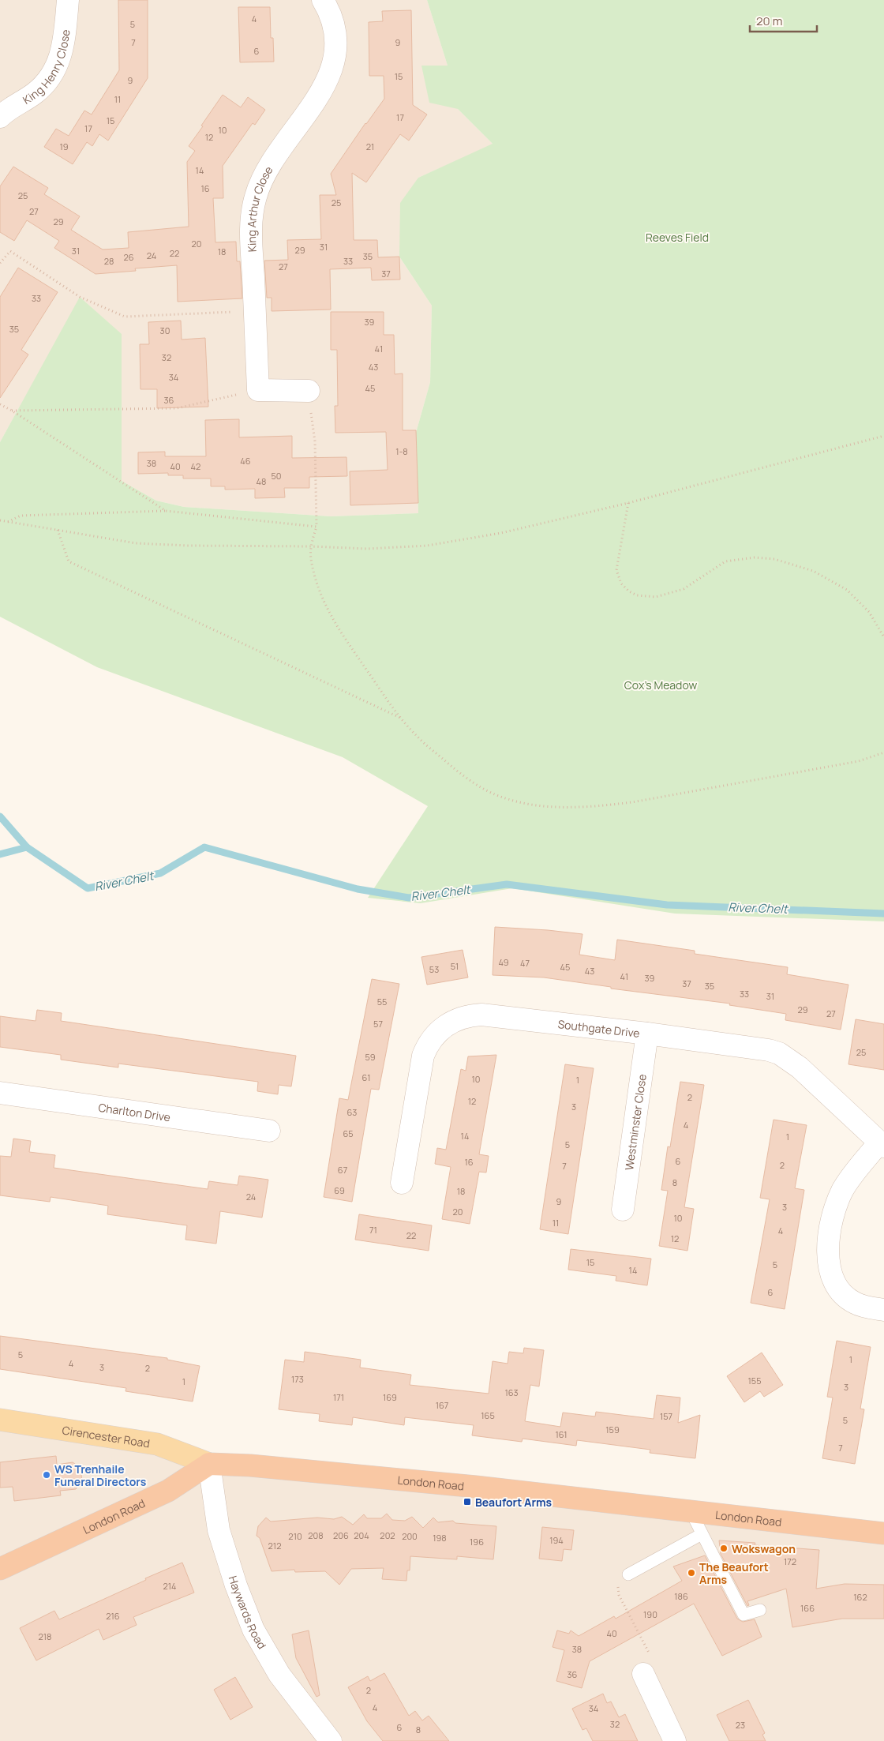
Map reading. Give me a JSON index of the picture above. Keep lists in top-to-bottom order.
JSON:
{
  "streets": {
    "highway": ["London Road"],
    "main road": ["Cirencester Road"],
    "street": [
      "King Henry Close",
      "King Arthur Close",
      "Southgate Drive",
      "Charlton Drive",
      "Westminster Close",
      "Haywards Road"
    ]
  },
  "crossings": [
    ["Southgate Drive", "Westminster Close"],
    ["Cirencester Road", "London Road"],
    ["Cirencester Road", "Haywards Road"],
    ["London Road", "Haywards Road"]
  ],
  "water": ["River Chelt"],
  "parks": ["Reeves Field", "Cox's Meadow"],
  "places": {
    "other": ["WS Trenhaile Funeral Directors", "Wokswagon", "The Beaufort Arms"],
    "transit": ["Beaufort Arms"]
  },
  "house_numbers": [
    "4",
    "5",
    "7",
    "9",
    "6",
    "15",
    "9",
    "11",
    "17",
    "15",
    "17",
    "10",
    "12",
    "19",
    "21",
    "14",
    "16",
    "25",
    "25",
    "27",
    "29",
    "20",
    "31",
    "29",
    "31",
    "18",
    "22",
    "24",
    "35",
    "26",
    "28",
    "33",
    "27",
    "37",
    "33",
    "39",
    "35",
    "30",
    "41",
    "32",
    "43",
    "34",
    "45",
    "36",
    "1-8",
    "46",
    "38",
    "40",
    "42",
    "50",
    "48",
    "49",
    "47",
    "51",
    "45",
    "53",
    "43",
    "41",
    "39",
    "37",
    "35",
    "33",
    "31",
    "55",
    "29",
    "27",
    "57",
    "25",
    "59",
    "61",
    "10",
    "1",
    "2",
    "12",
    "3",
    "63",
    "4",
    "65",
    "14",
    "1",
    "5",
    "6",
    "16",
    "2",
    "7",
    "67",
    "8",
    "69",
    "18",
    "24",
    "9",
    "3",
    "20",
    "10",
    "11",
    "71",
    "4",
    "22",
    "12",
    "15",
    "5",
    "14",
    "6",
    "5",
    "1",
    "4",
    "3",
    "2",
    "173",
    "155",
    "1",
    "3",
    "163",
    "171",
    "169",
    "167",
    "165",
    "157",
    "5",
    "159",
    "161",
    "7",
    "208",
    "206",
    "204",
    "202",
    "210",
    "200",
    "198",
    "194",
    "196",
    "212",
    "172",
    "214",
    "186",
    "162",
    "166",
    "190",
    "216",
    "40",
    "218",
    "38",
    "36",
    "2",
    "4",
    "34",
    "32",
    "23",
    "6",
    "8"
  ],
  "scale_bar": "20 m"
}
